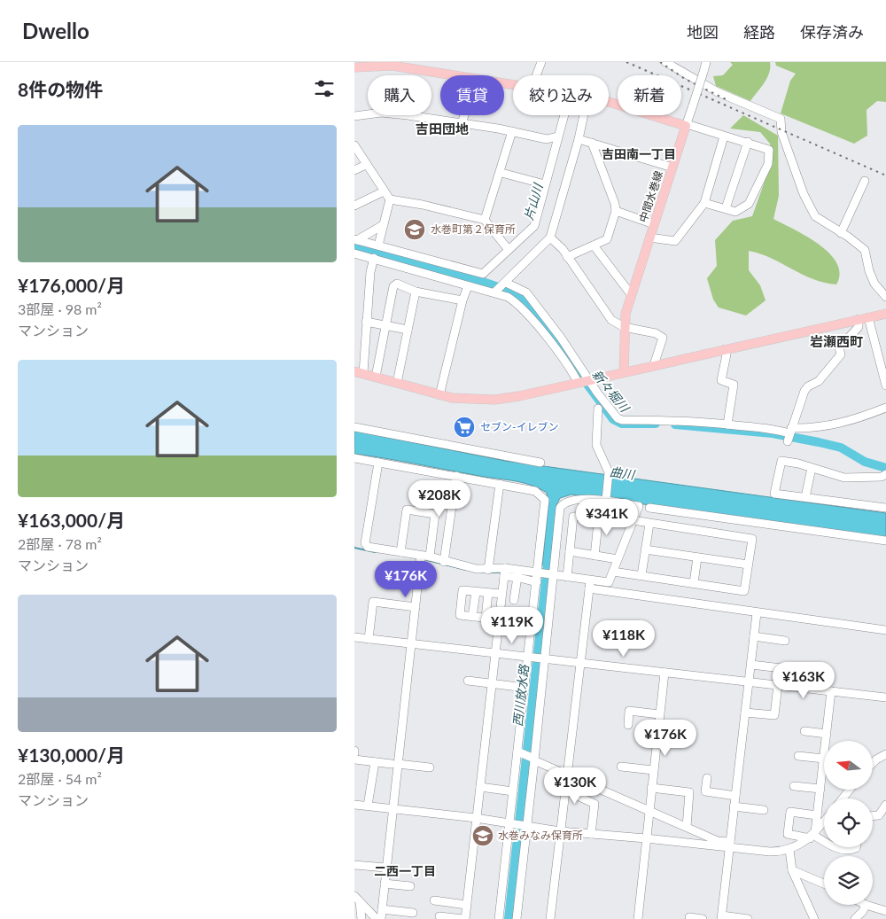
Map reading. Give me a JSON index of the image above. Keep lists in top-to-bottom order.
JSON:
{
  "streets": {
    "main road": ["中間水巻線"]
  },
  "districts": [
    "吉田団地",
    "吉田南一丁目",
    "岩瀬西町",
    "二西一丁目"
  ],
  "water": [
    "片山川",
    "新々堀川",
    "曲川",
    "西川放水路"
  ],
  "places": {
    "school or university": ["水巻町第２保育所", "水巻みなみ保育所"],
    "supermarket": ["セブン-イレブン"]
  },
  "north": "left",
  "page": {
    "header": "Dwello",
    "nav": ["地図", "経路", "保存済み"],
    "heading": "8件の物件",
    "chip": [
      "購入",
      "賃貸",
      "絞り込み",
      "新着"
    ],
    "list": [
      {
        "name": "¥176,000/月",
        "note": "3部屋 · 98 m² · マンション"
      },
      {
        "name": "¥163,000/月",
        "note": "2部屋 · 78 m² · マンション"
      },
      {
        "name": "¥130,000/月",
        "note": "2部屋 · 54 m² · マンション"
      }
    ],
    "price": [
      "¥208K",
      "¥341K",
      "¥176K",
      "¥119K",
      "¥118K",
      "¥163K",
      "¥176K",
      "¥130K"
    ]
  }
}
